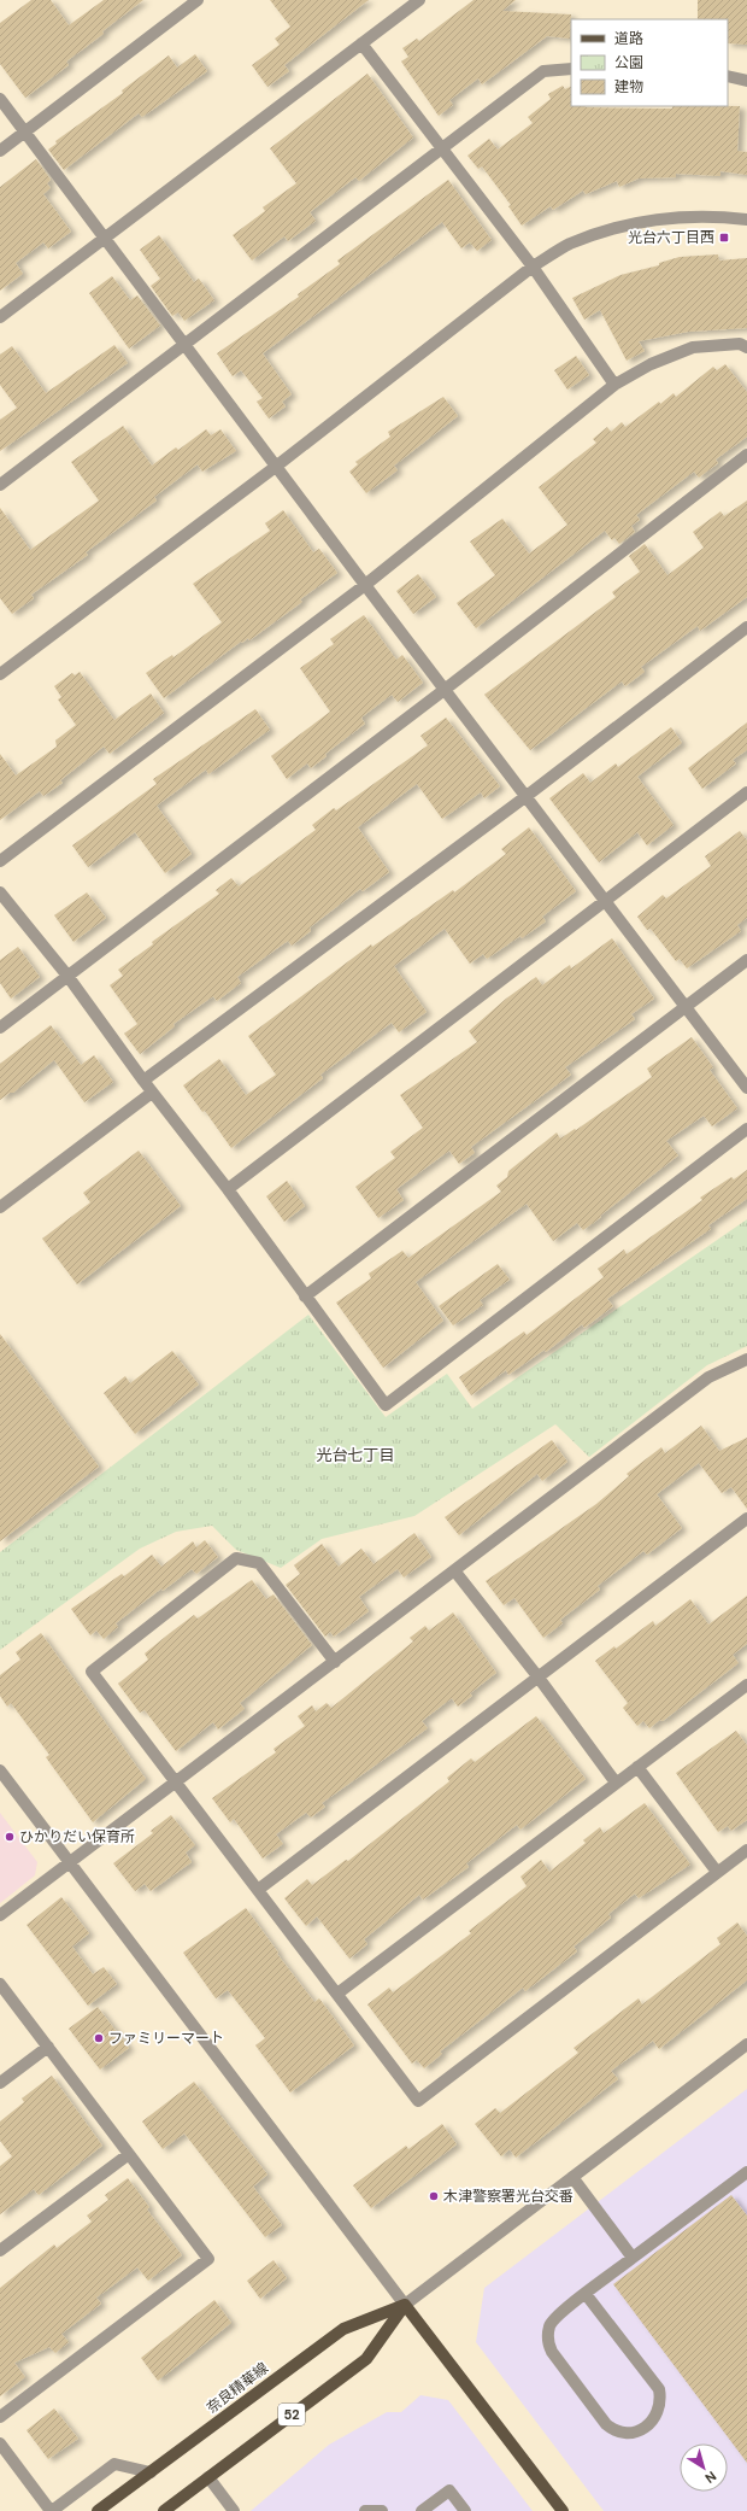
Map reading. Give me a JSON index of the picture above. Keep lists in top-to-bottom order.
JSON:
{
  "streets": {
    "main road": ["奈良精華線", "52"]
  },
  "crossings": [
    ["奈良精華線", "52"]
  ],
  "districts": ["光台七丁目"],
  "places": {
    "transit": ["光台六丁目西"],
    "other": ["ひかりだい保育所", "ファミリーマート", "木津警察署光台交番"]
  },
  "legend": ["道路", "公園", "建物"],
  "north": "bottom right"
}
